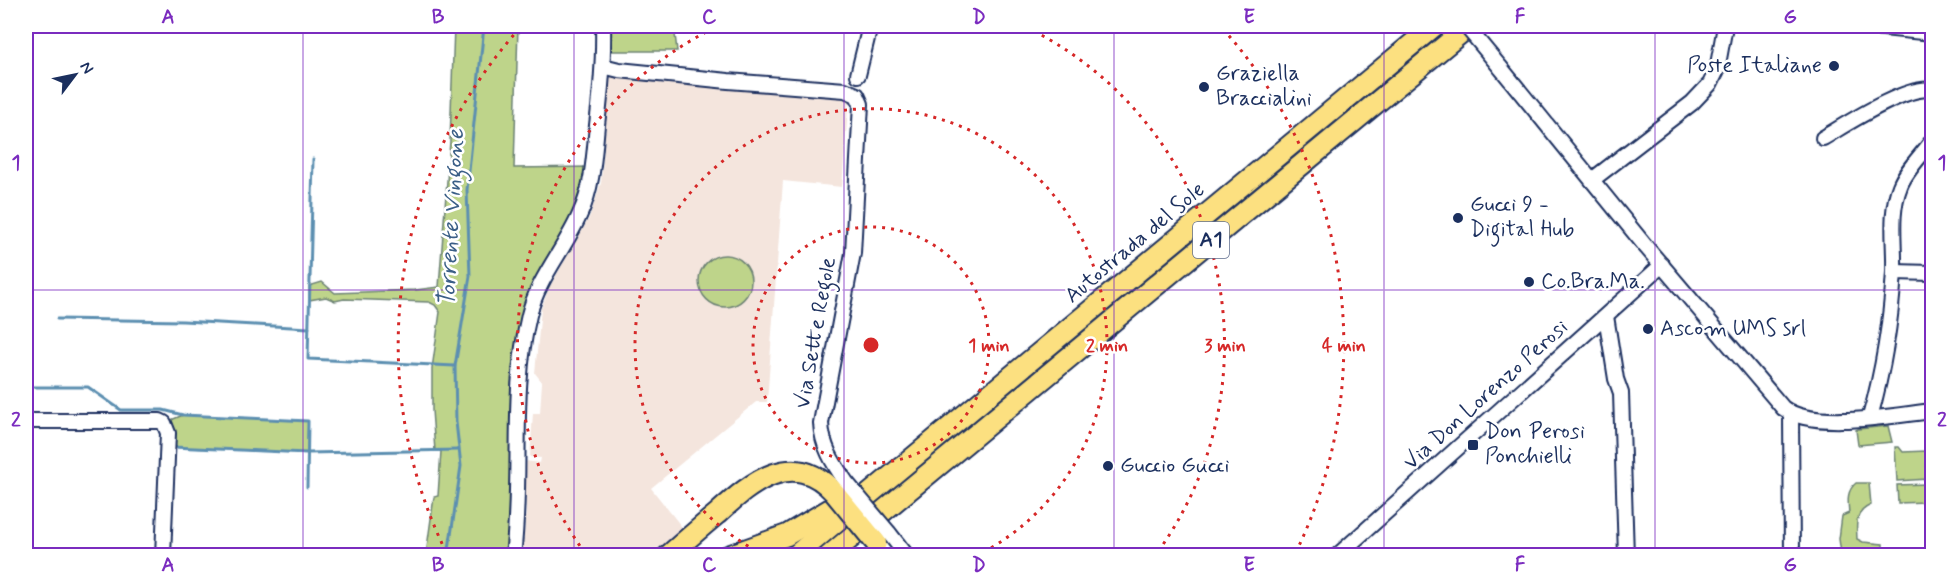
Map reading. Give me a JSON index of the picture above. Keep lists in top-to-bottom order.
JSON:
{
  "streets": {
    "highway": ["A1", "Autostrada del Sole"],
    "street": ["Via Sette Regole", "Via Don Lorenzo Perosi"]
  },
  "crossings": [
    ["Autostrada del Sole", "Via Sette Regole"]
  ],
  "water": ["Torrente Vingone"],
  "places": {
    "other": [
      "Poste Italiane",
      "Graziella Braccialini",
      "Gucci 9 - Digital Hub",
      "Co.Bra.Ma.",
      "Ascom UMS srl",
      "Guccio Gucci"
    ],
    "transit": ["Don Perosi Ponchielli"]
  },
  "north": "top right",
  "grid": {
    "columns": [
      "A",
      "B",
      "C",
      "D",
      "E",
      "F",
      "G"
    ],
    "rows": ["1", "2"]
  },
  "rings": [
    "1 min",
    "2 min",
    "3 min",
    "4 min"
  ]
}
